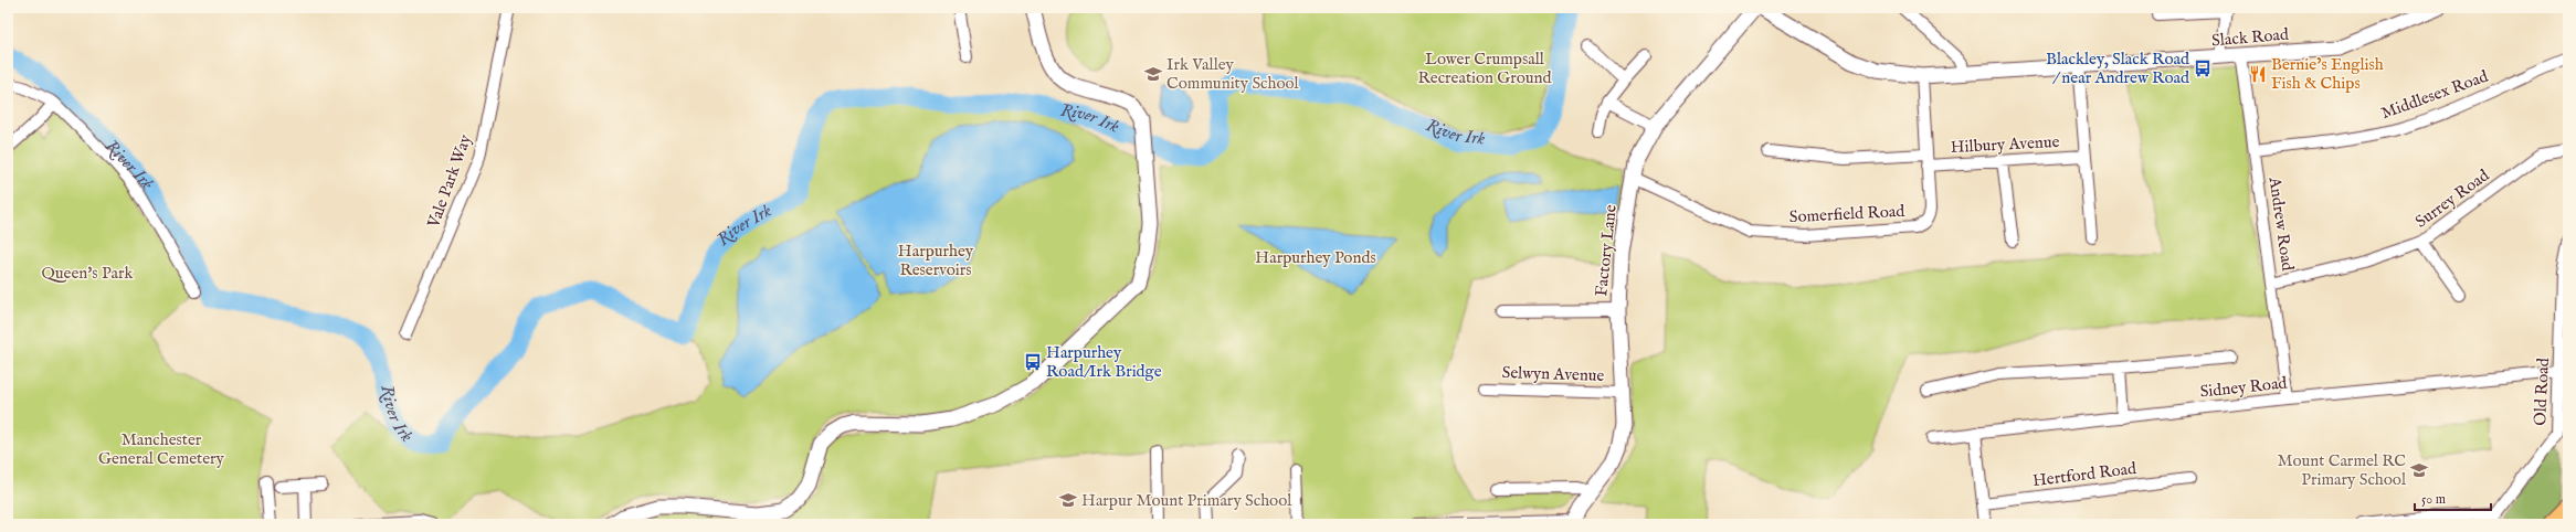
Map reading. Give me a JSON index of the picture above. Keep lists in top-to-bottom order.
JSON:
{
  "streets": {
    "street": [
      "Slack Road",
      "Middlesex Road",
      "Hilbury Avenue",
      "Vale Park Way",
      "Surrey Road",
      "Somerfield Road",
      "Andrew Road",
      "Factory Lane",
      "Selwyn Avenue",
      "Sidney Road",
      "Old Road",
      "Hertford Road"
    ]
  },
  "crossings": [
    ["Slack Road", "Somerfield Road"],
    ["Slack Road", "Andrew Road"],
    ["Middlesex Road", "Andrew Road"],
    ["Hilbury Avenue", "Somerfield Road"],
    ["Surrey Road", "Andrew Road"],
    ["Somerfield Road", "Factory Lane"],
    ["Andrew Road", "Sidney Road"],
    ["Factory Lane", "Selwyn Avenue"],
    ["Sidney Road", "Old Road"]
  ],
  "water": ["River Irk"],
  "parks": [
    "Lower Crumpsall Recreation Ground",
    "Harpurhey Reservoirs",
    "Harpurhey Ponds",
    "Queen's Park",
    "Manchester General Cemetery"
  ],
  "places": {
    "bus stop": ["Blackley, Slack Road / near Andrew Road", "Harpurhey Road/Irk Bridge"],
    "school or university": ["Irk Valley Community School", "Mount Carmel RC Primary School", "Harpur Mount Primary School"],
    "restaurant": ["Bernie’s English Fish & Chips"]
  },
  "scale_bar": "50 m"
}
